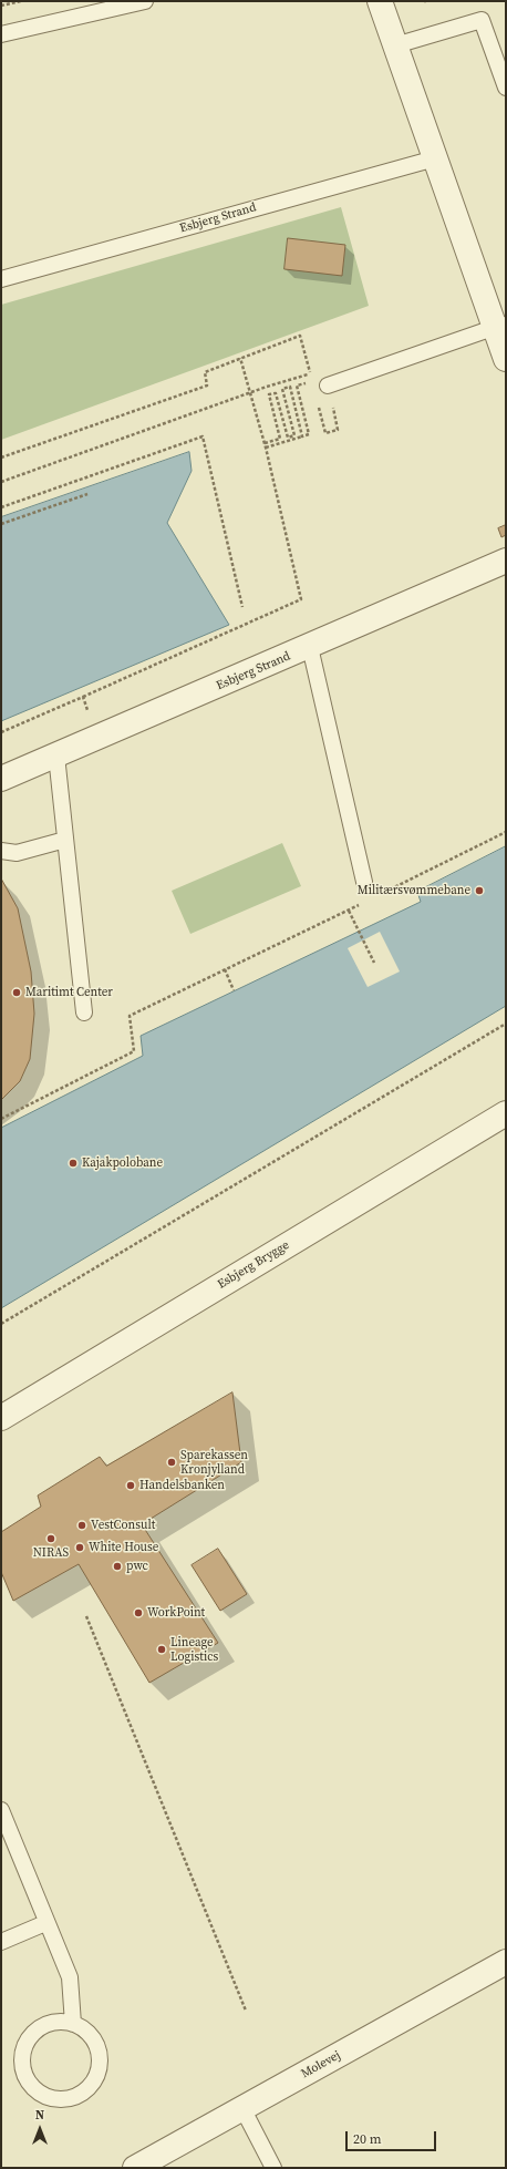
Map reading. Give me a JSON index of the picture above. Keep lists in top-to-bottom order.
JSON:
{
  "streets": {
    "street": ["Esbjerg Strand", "Esbjerg Brygge", "Molevej"]
  },
  "places": [
    "Militærsvømmebane",
    "Maritimt Center",
    "Kajakpolobane",
    "Sparekassen Kronjylland",
    "Handelsbanken",
    "VestConsult",
    "NIRAS",
    "White House",
    "pwc",
    "WorkPoint",
    "Lineage Logistics"
  ],
  "scale_bar": "20 m",
  "north": "top"
}
